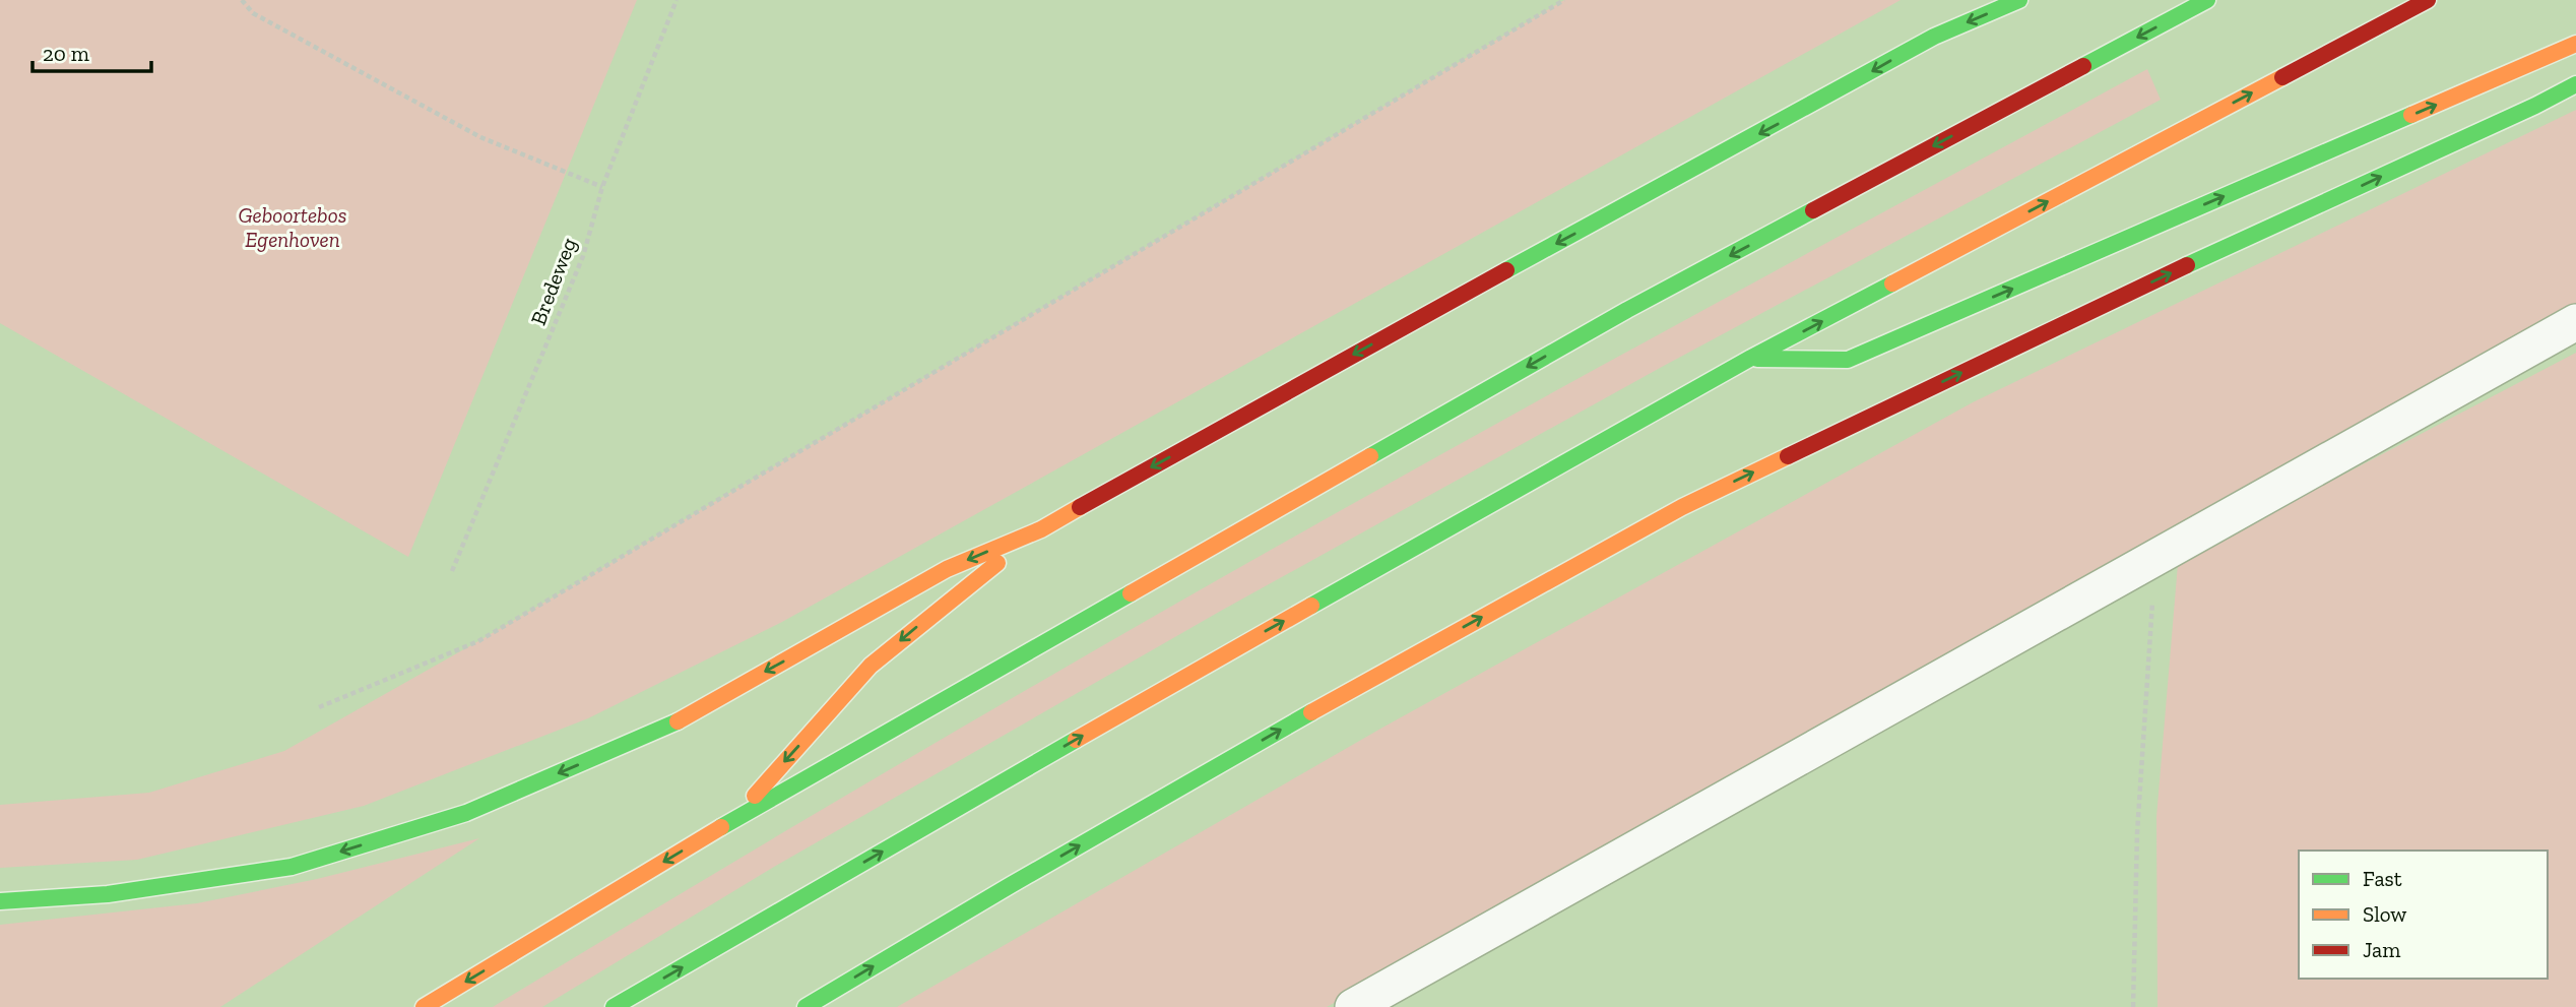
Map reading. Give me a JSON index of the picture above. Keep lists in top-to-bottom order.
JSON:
{
  "streets": {
    "path": ["Bredeweg"]
  },
  "parks": ["Geboortebos Egenhoven"],
  "legend": ["Fast", "Slow", "Jam"],
  "scale_bar": "20 m"
}
